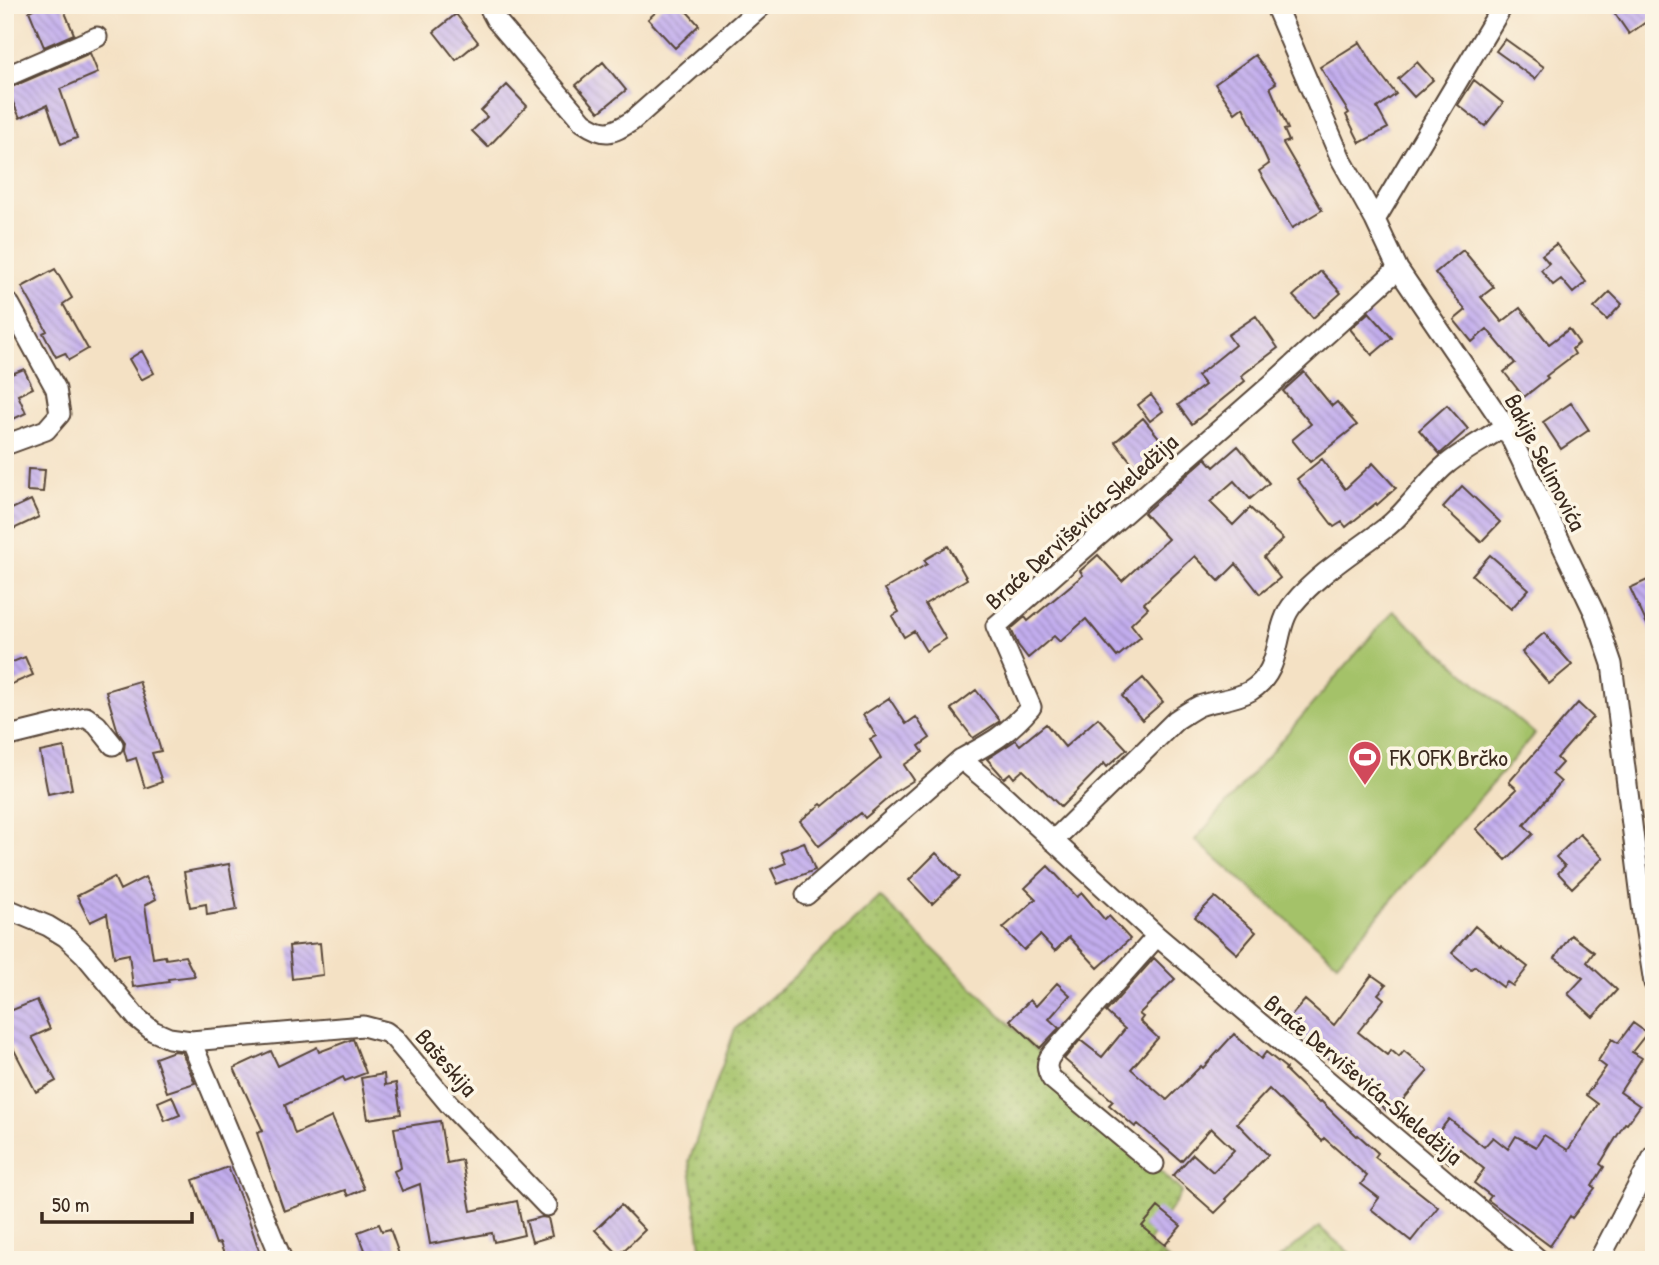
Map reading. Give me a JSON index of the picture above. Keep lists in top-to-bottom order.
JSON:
{
  "streets": {
    "street": ["Bakije Selimovića", "Braće Derviševića-Skeledžija", "Bašeskija"]
  },
  "crossings": [
    ["Bakije Selimovića", "Braće Derviševića-Skeledžija"]
  ],
  "places": {
    "sports": ["FK OFK Brčko"]
  },
  "scale_bar": "50 m"
}
